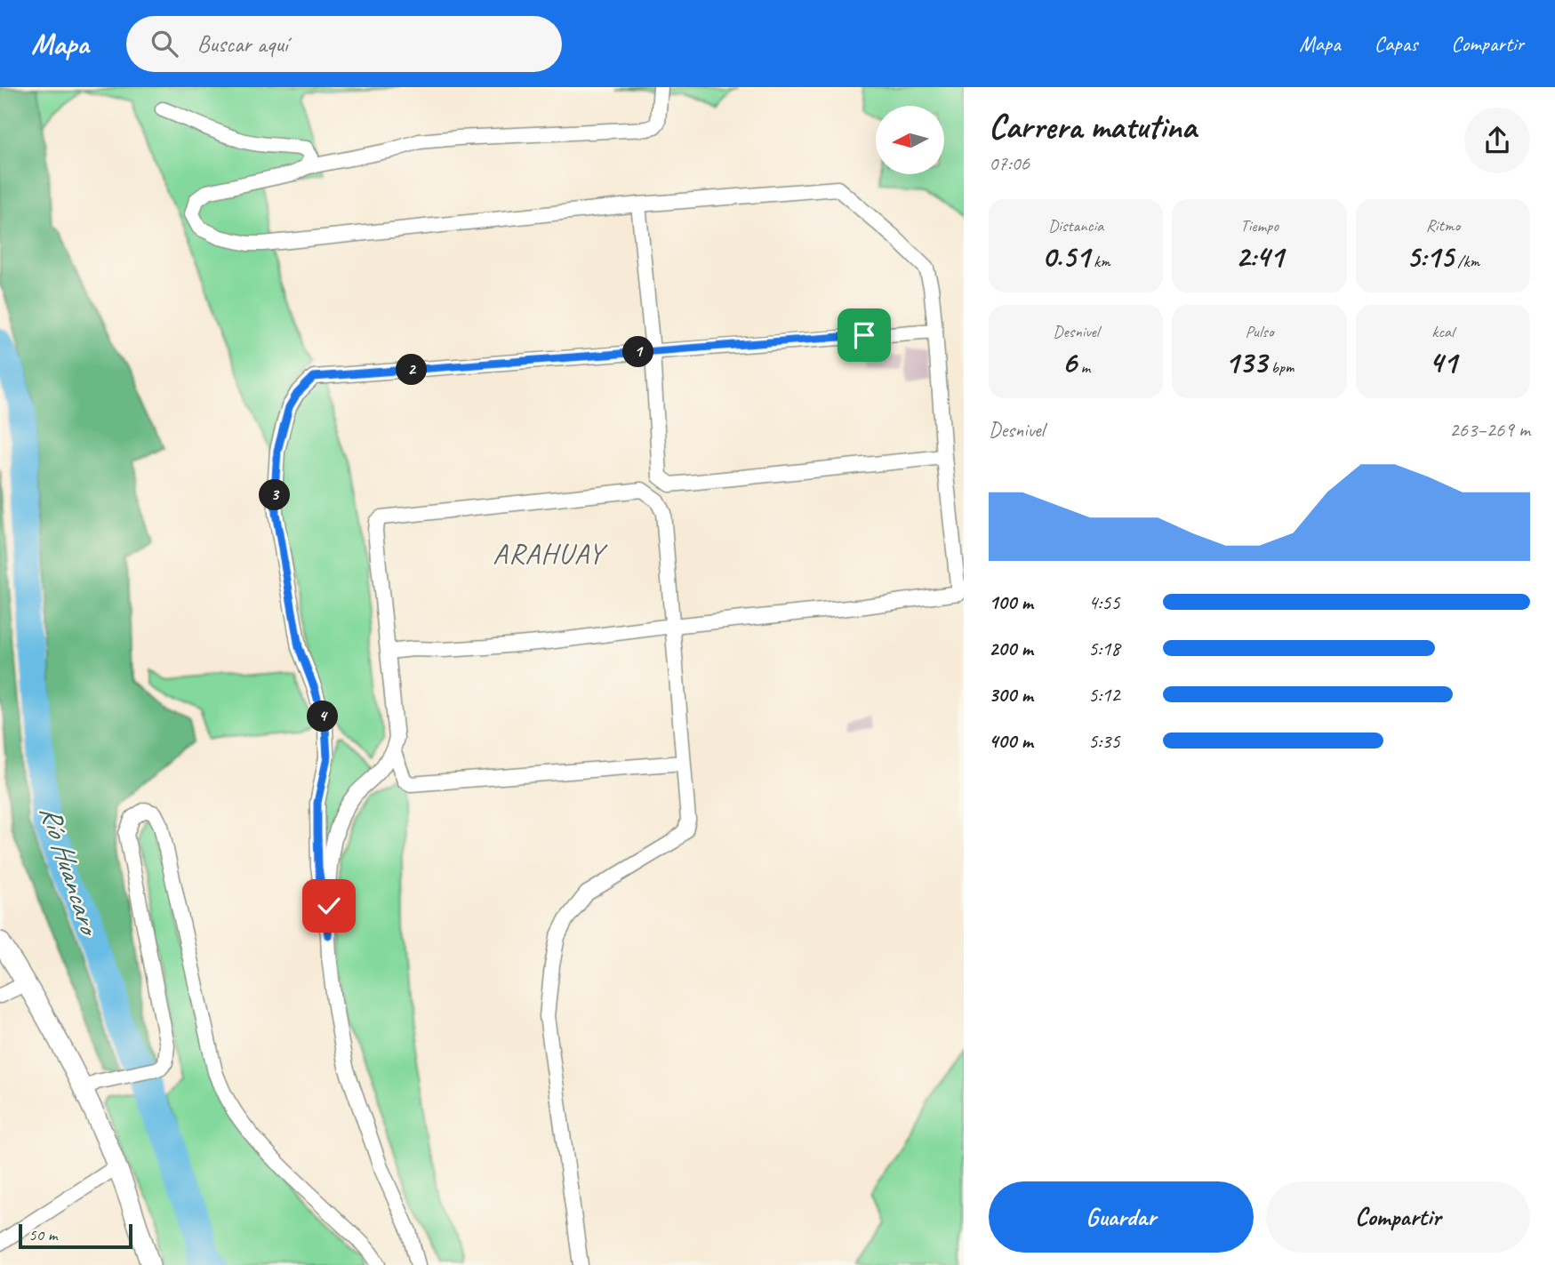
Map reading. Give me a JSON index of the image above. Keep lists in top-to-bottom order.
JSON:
{
  "districts": ["ARAHUAY"],
  "water": ["Río Huancaro"],
  "scale_bar": "50 m",
  "north": "left",
  "page": {
    "header": "Mapa",
    "search": "Buscar aquí",
    "nav": ["Mapa", "Capas", "Compartir"],
    "heading": ["Carrera matutina", "07:06"],
    "stats": [
      ["Distancia", "0.51 km"],
      ["Tiempo", "2:41"],
      ["Ritmo", "5:15 /km"],
      ["Desnivel", "6 m"],
      ["Pulso", "133 bpm"],
      ["kcal", "41"]
    ],
    "pins": [
      "1",
      "2",
      "3",
      "4"
    ],
    "chart": ["Desnivel", "263–269 m"],
    "list": [
      {
        "name": "100 m",
        "note": "4:55"
      },
      {
        "name": "200 m",
        "note": "5:18"
      },
      {
        "name": "300 m",
        "note": "5:12"
      },
      {
        "name": "400 m",
        "note": "5:35"
      }
    ],
    "buttons": ["Guardar", "Compartir"],
    "scale": "50 m"
  }
}
